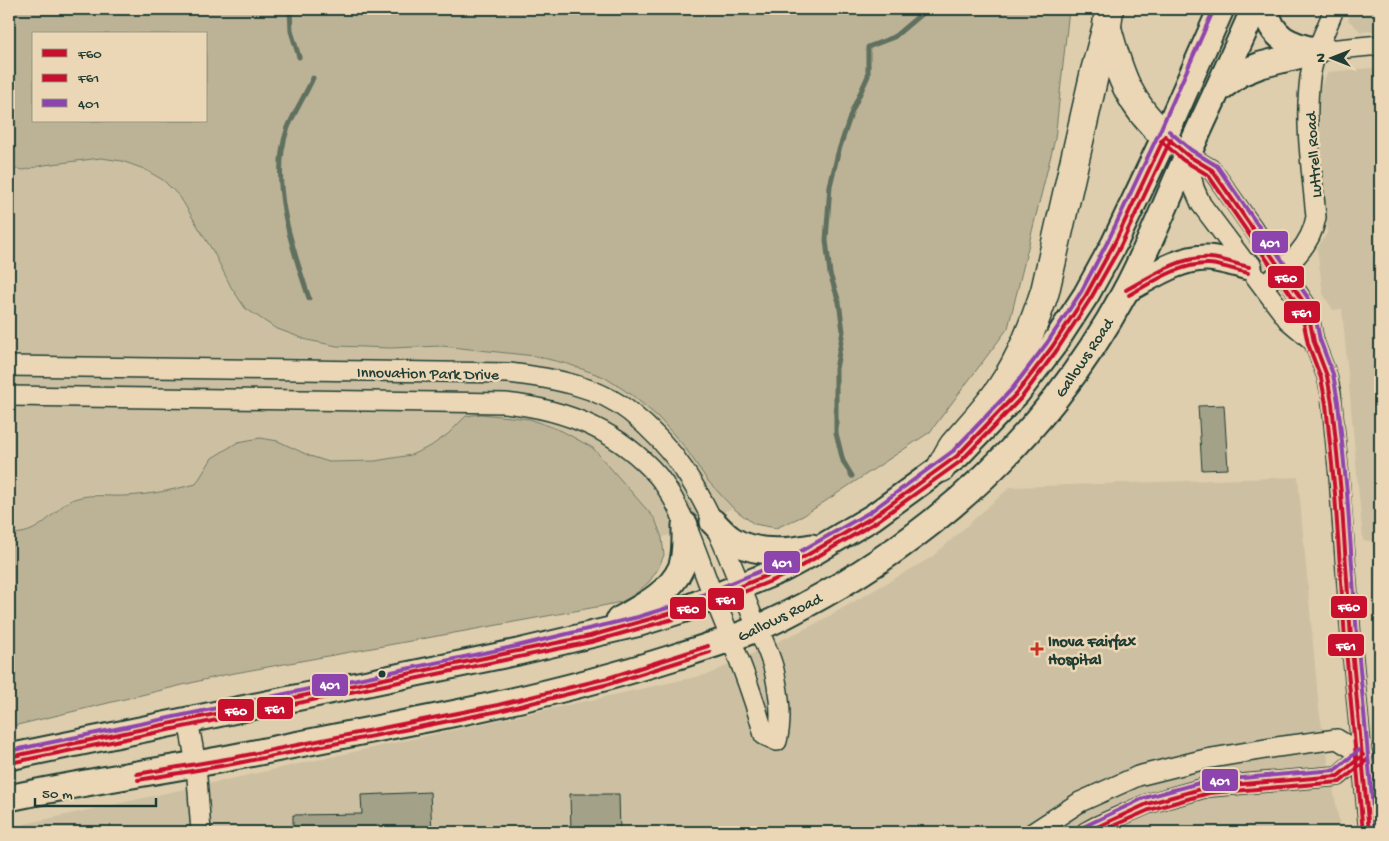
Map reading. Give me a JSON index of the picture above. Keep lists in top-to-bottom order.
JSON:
{
  "streets": {
    "main road": ["Gallows Road"],
    "street": ["Luttrell Road", "Innovation Park Drive"]
  },
  "crossings": [
    ["Gallows Road", "Innovation Park Drive"]
  ],
  "places": {
    "health": ["Inova Fairfax Hospital"]
  },
  "lines": ["transit line 401", "transit line F60", "transit line F61"],
  "legend": ["F60", "F61", "401"],
  "scale_bar": "50 m",
  "north": "left"
}
